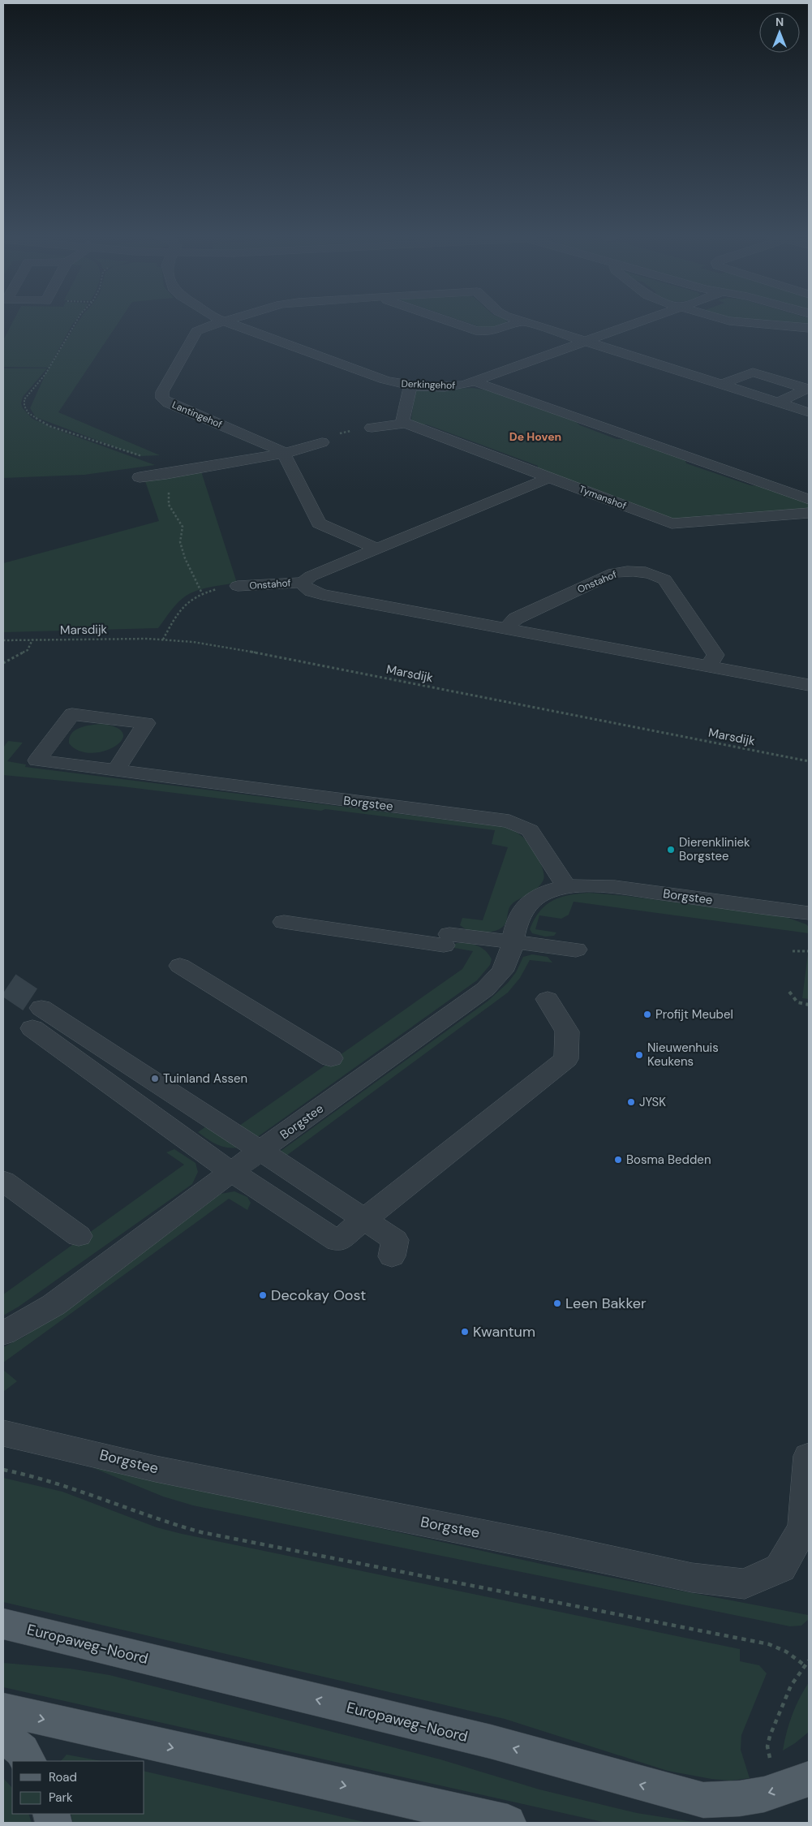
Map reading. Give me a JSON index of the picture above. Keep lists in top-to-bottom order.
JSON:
{
  "streets": {
    "main road": ["Europaweg-Noord"],
    "street": [
      "Derkingehof",
      "Lantingehof",
      "Tymanshof",
      "Onstahof",
      "Borgstee"
    ],
    "path": ["Marsdijk"]
  },
  "crossings": [
    ["Derkingehof", "Lantingehof"],
    ["Tymanshof", "Onstahof"]
  ],
  "districts": ["De Hoven"],
  "places": [
    "Dierenkliniek Borgstee",
    "Profijt Meubel",
    "Nieuwenhuis Keukens",
    "Tuinland Assen",
    "JYSK",
    "Bosma Bedden",
    "Decokay Oost",
    "Leen Bakker",
    "Kwantum"
  ],
  "legend": ["Road", "Park"],
  "north": "top"
}
